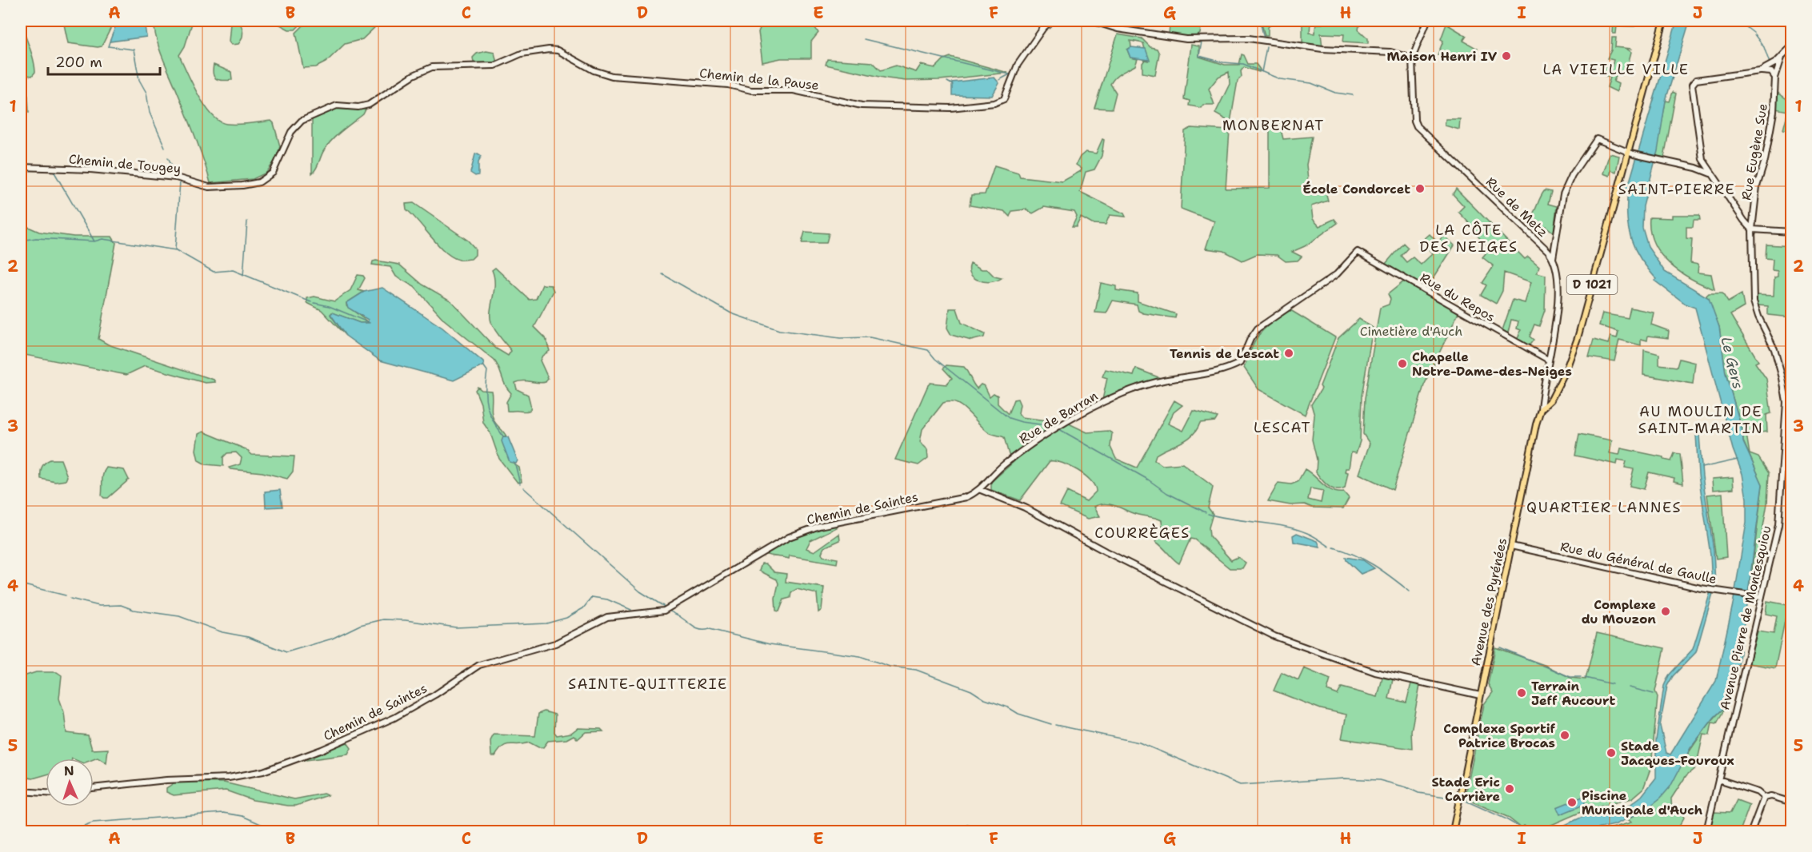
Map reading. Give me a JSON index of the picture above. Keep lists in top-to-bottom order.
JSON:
{
  "streets": {
    "main road": ["D 1021", "Avenue des Pyrénées"],
    "street": [
      "Chemin de la Pause",
      "Rue Eugène Sue",
      "Chemin de Tougey",
      "Rue de Metz",
      "Rue du Repos",
      "Rue de Barran",
      "Chemin de Saintes",
      "Rue du Général de Gaulle",
      "Avenue Pierre de Montesquiou"
    ]
  },
  "crossings": [
    ["Chemin de la Pause", "Chemin de Tougey"],
    ["Rue Eugène Sue", "Avenue Pierre de Montesquiou"],
    ["D 1021", "Avenue des Pyrénées"],
    ["Rue du Repos", "Rue de Barran"],
    ["Rue de Barran", "Chemin de Saintes"],
    ["Rue du Général de Gaulle", "Avenue des Pyrénées"],
    ["Rue du Général de Gaulle", "Avenue Pierre de Montesquiou"]
  ],
  "districts": [
    "LA VIEILLE VILLE",
    "MONBERNAT",
    "SAINT-PIERRE",
    "LA CÔTE DES NEIGES",
    "AU MOULIN DE SAINT-MARTIN",
    "LESCAT",
    "QUARTIER LANNES",
    "COURRÈGES",
    "SAINTE-QUITTERIE"
  ],
  "water": ["Le Gers"],
  "parks": ["Cimetière d'Auch"],
  "places": [
    "Maison Henri IV",
    "École Condorcet",
    "Tennis de Lescat",
    "Chapelle Notre-Dame-des-Neiges",
    "Complexe du Mouzon",
    "Terrain Jeff Aucourt",
    "Complexe Sportif Patrice Brocas",
    "Stade Jacques-Fouroux",
    "Stade Eric Carrière",
    "Piscine Municipale d'Auch"
  ],
  "scale_bar": "200 m",
  "north": "top",
  "grid": {
    "columns": [
      "A",
      "B",
      "C",
      "D",
      "E",
      "F",
      "G",
      "H",
      "I",
      "J"
    ],
    "rows": [
      "1",
      "2",
      "3",
      "4",
      "5"
    ]
  }
}
